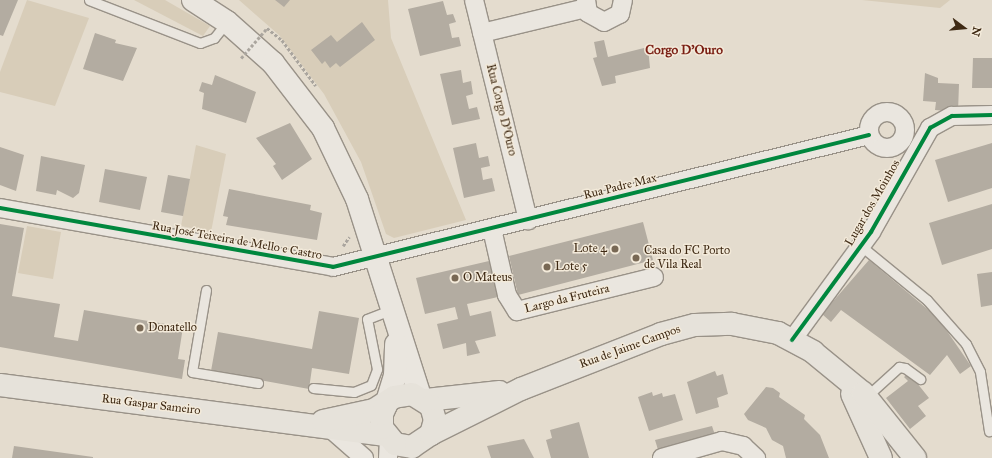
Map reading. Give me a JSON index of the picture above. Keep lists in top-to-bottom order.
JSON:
{
  "streets": {
    "main road": ["Rua de Jaime Campos", "Rua Gaspar Sameiro"],
    "street": [
      "Rua Corgo D'Ouro",
      "Rua Padre Max",
      "Lugar dos Moinhos",
      "Rua José Teixeira de Mello e Castro",
      "Largo da Fruteira"
    ]
  },
  "crossings": [
    ["Rua Corgo D'Ouro", "Rua Padre Max"],
    ["Rua Padre Max", "Rua José Teixeira de Mello e Castro"],
    ["Rua Padre Max", "Largo da Fruteira"],
    ["Lugar dos Moinhos", "Rua de Jaime Campos"]
  ],
  "districts": ["Corgo D'Ouro"],
  "places": [
    "Lote 4",
    "Casa do FC Porto de Vila Real",
    "Lote 5",
    "O Mateus",
    "Donatello"
  ],
  "north": "right"
}
